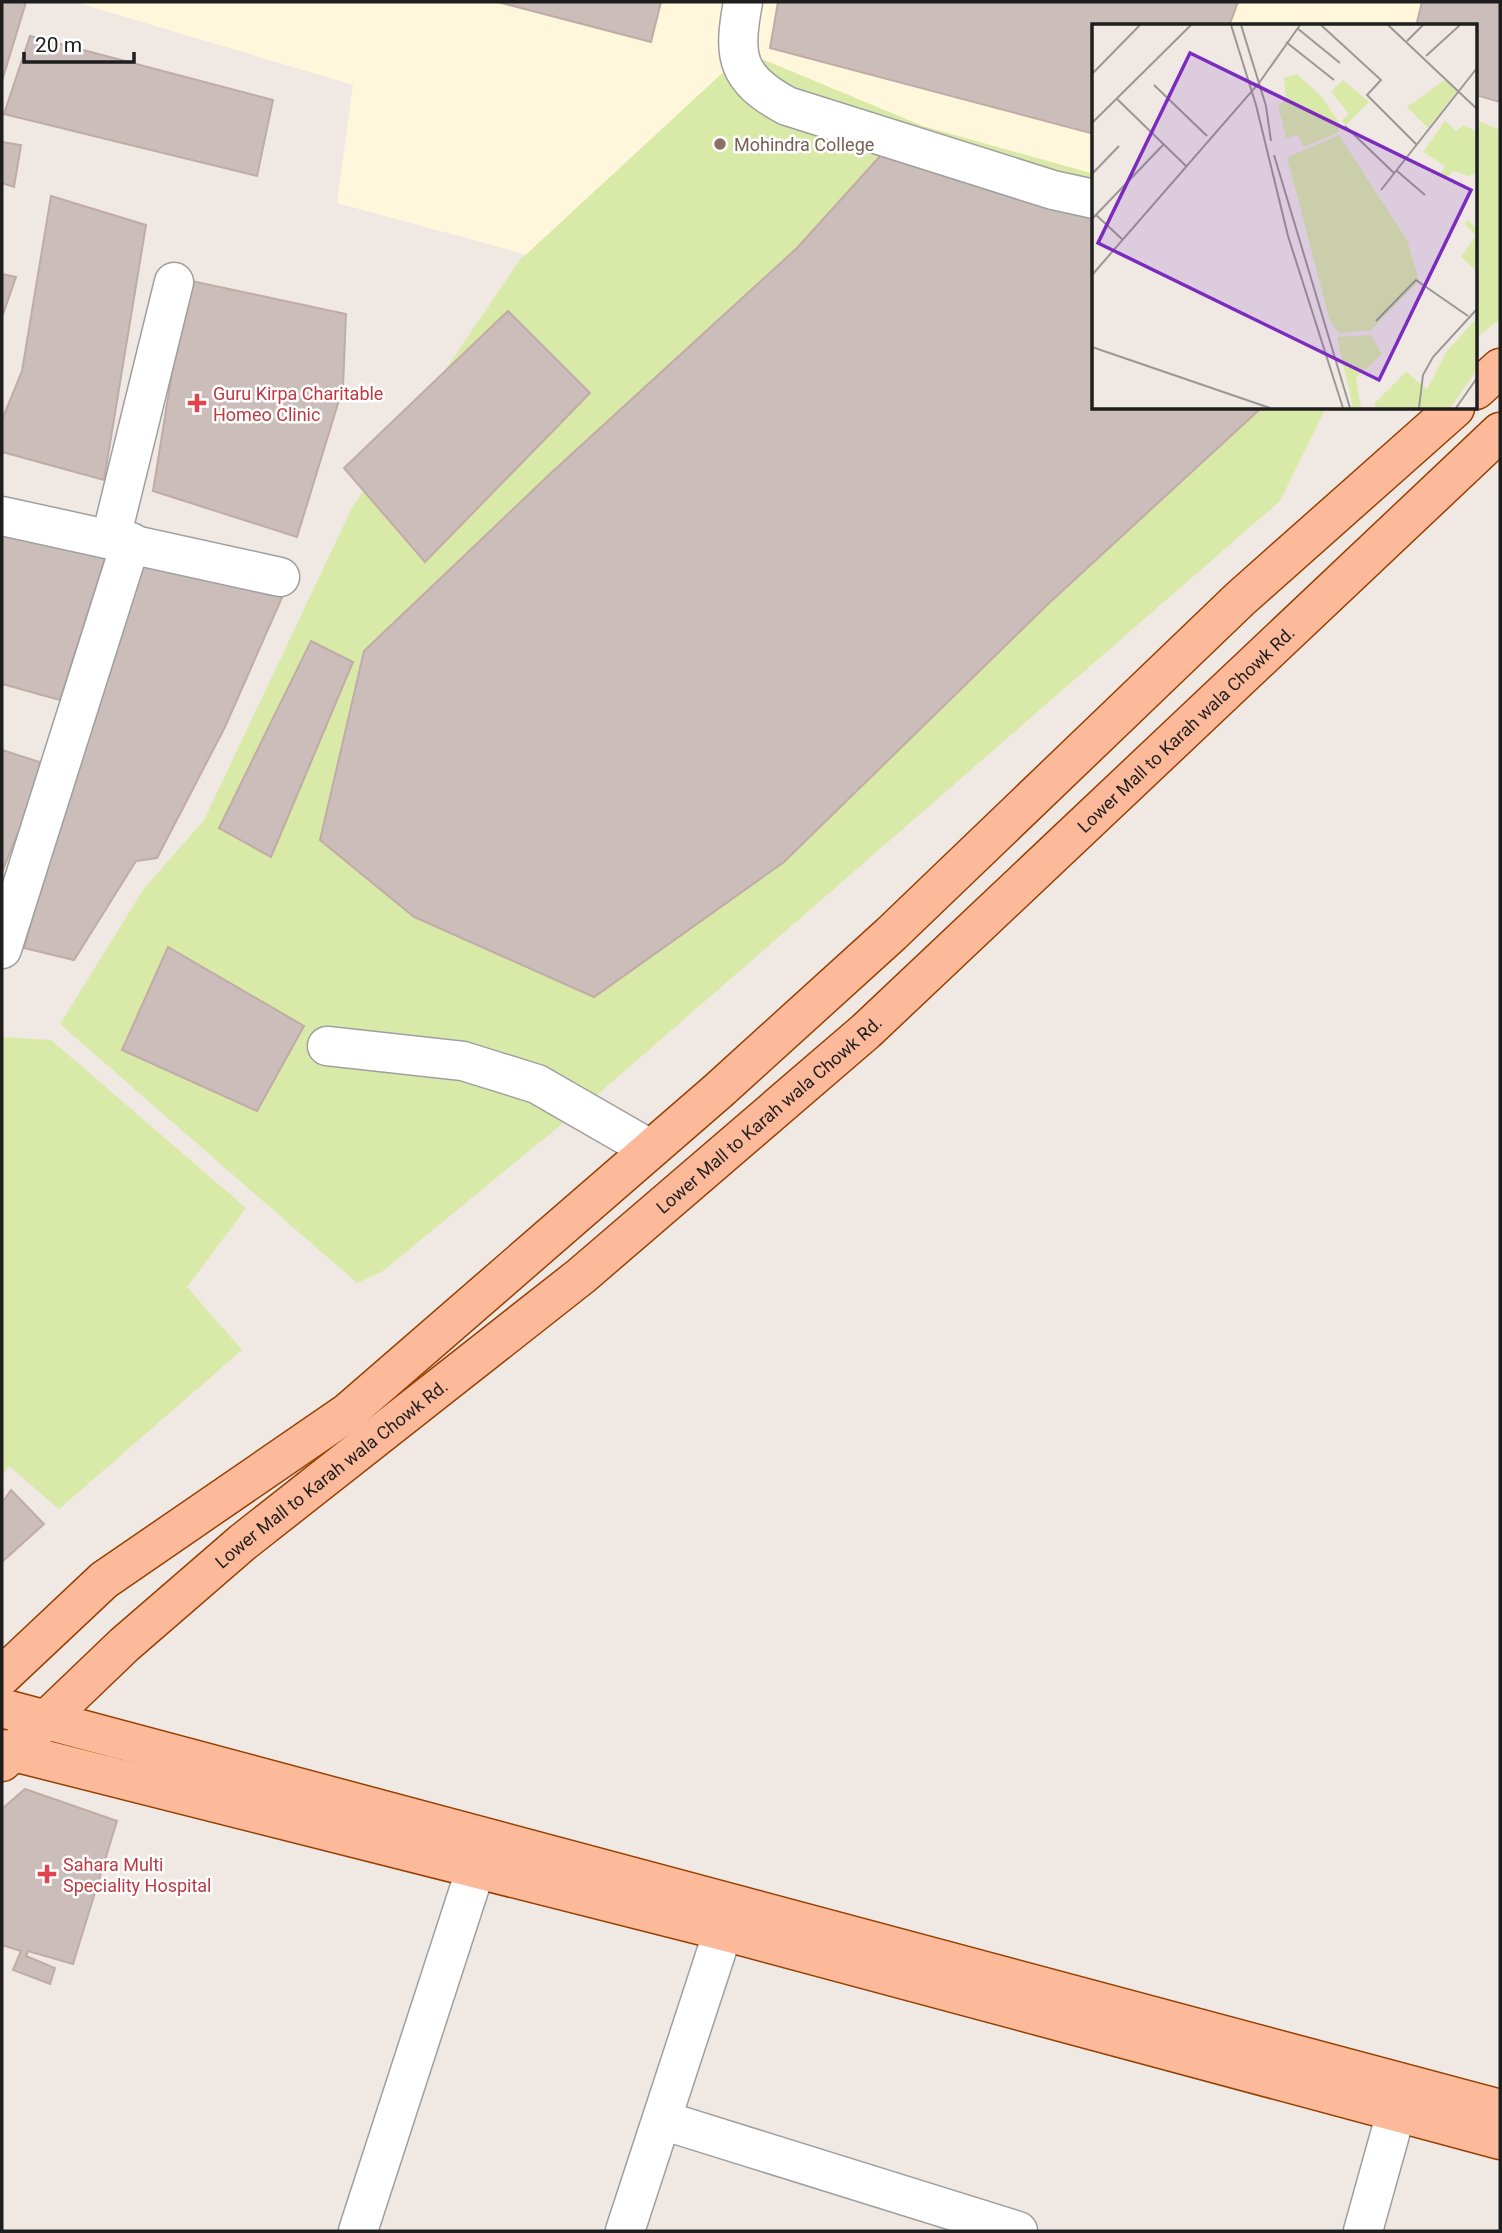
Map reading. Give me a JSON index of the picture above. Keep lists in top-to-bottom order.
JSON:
{
  "streets": {
    "main road": ["Lower Mall to Karah wala Chowk Rd."]
  },
  "places": {
    "other": ["Mohindra College"],
    "health": ["Guru Kirpa Charitable Homeo Clinic", "Sahara Multi Speciality Hospital"]
  },
  "scale_bar": "20 m"
}
